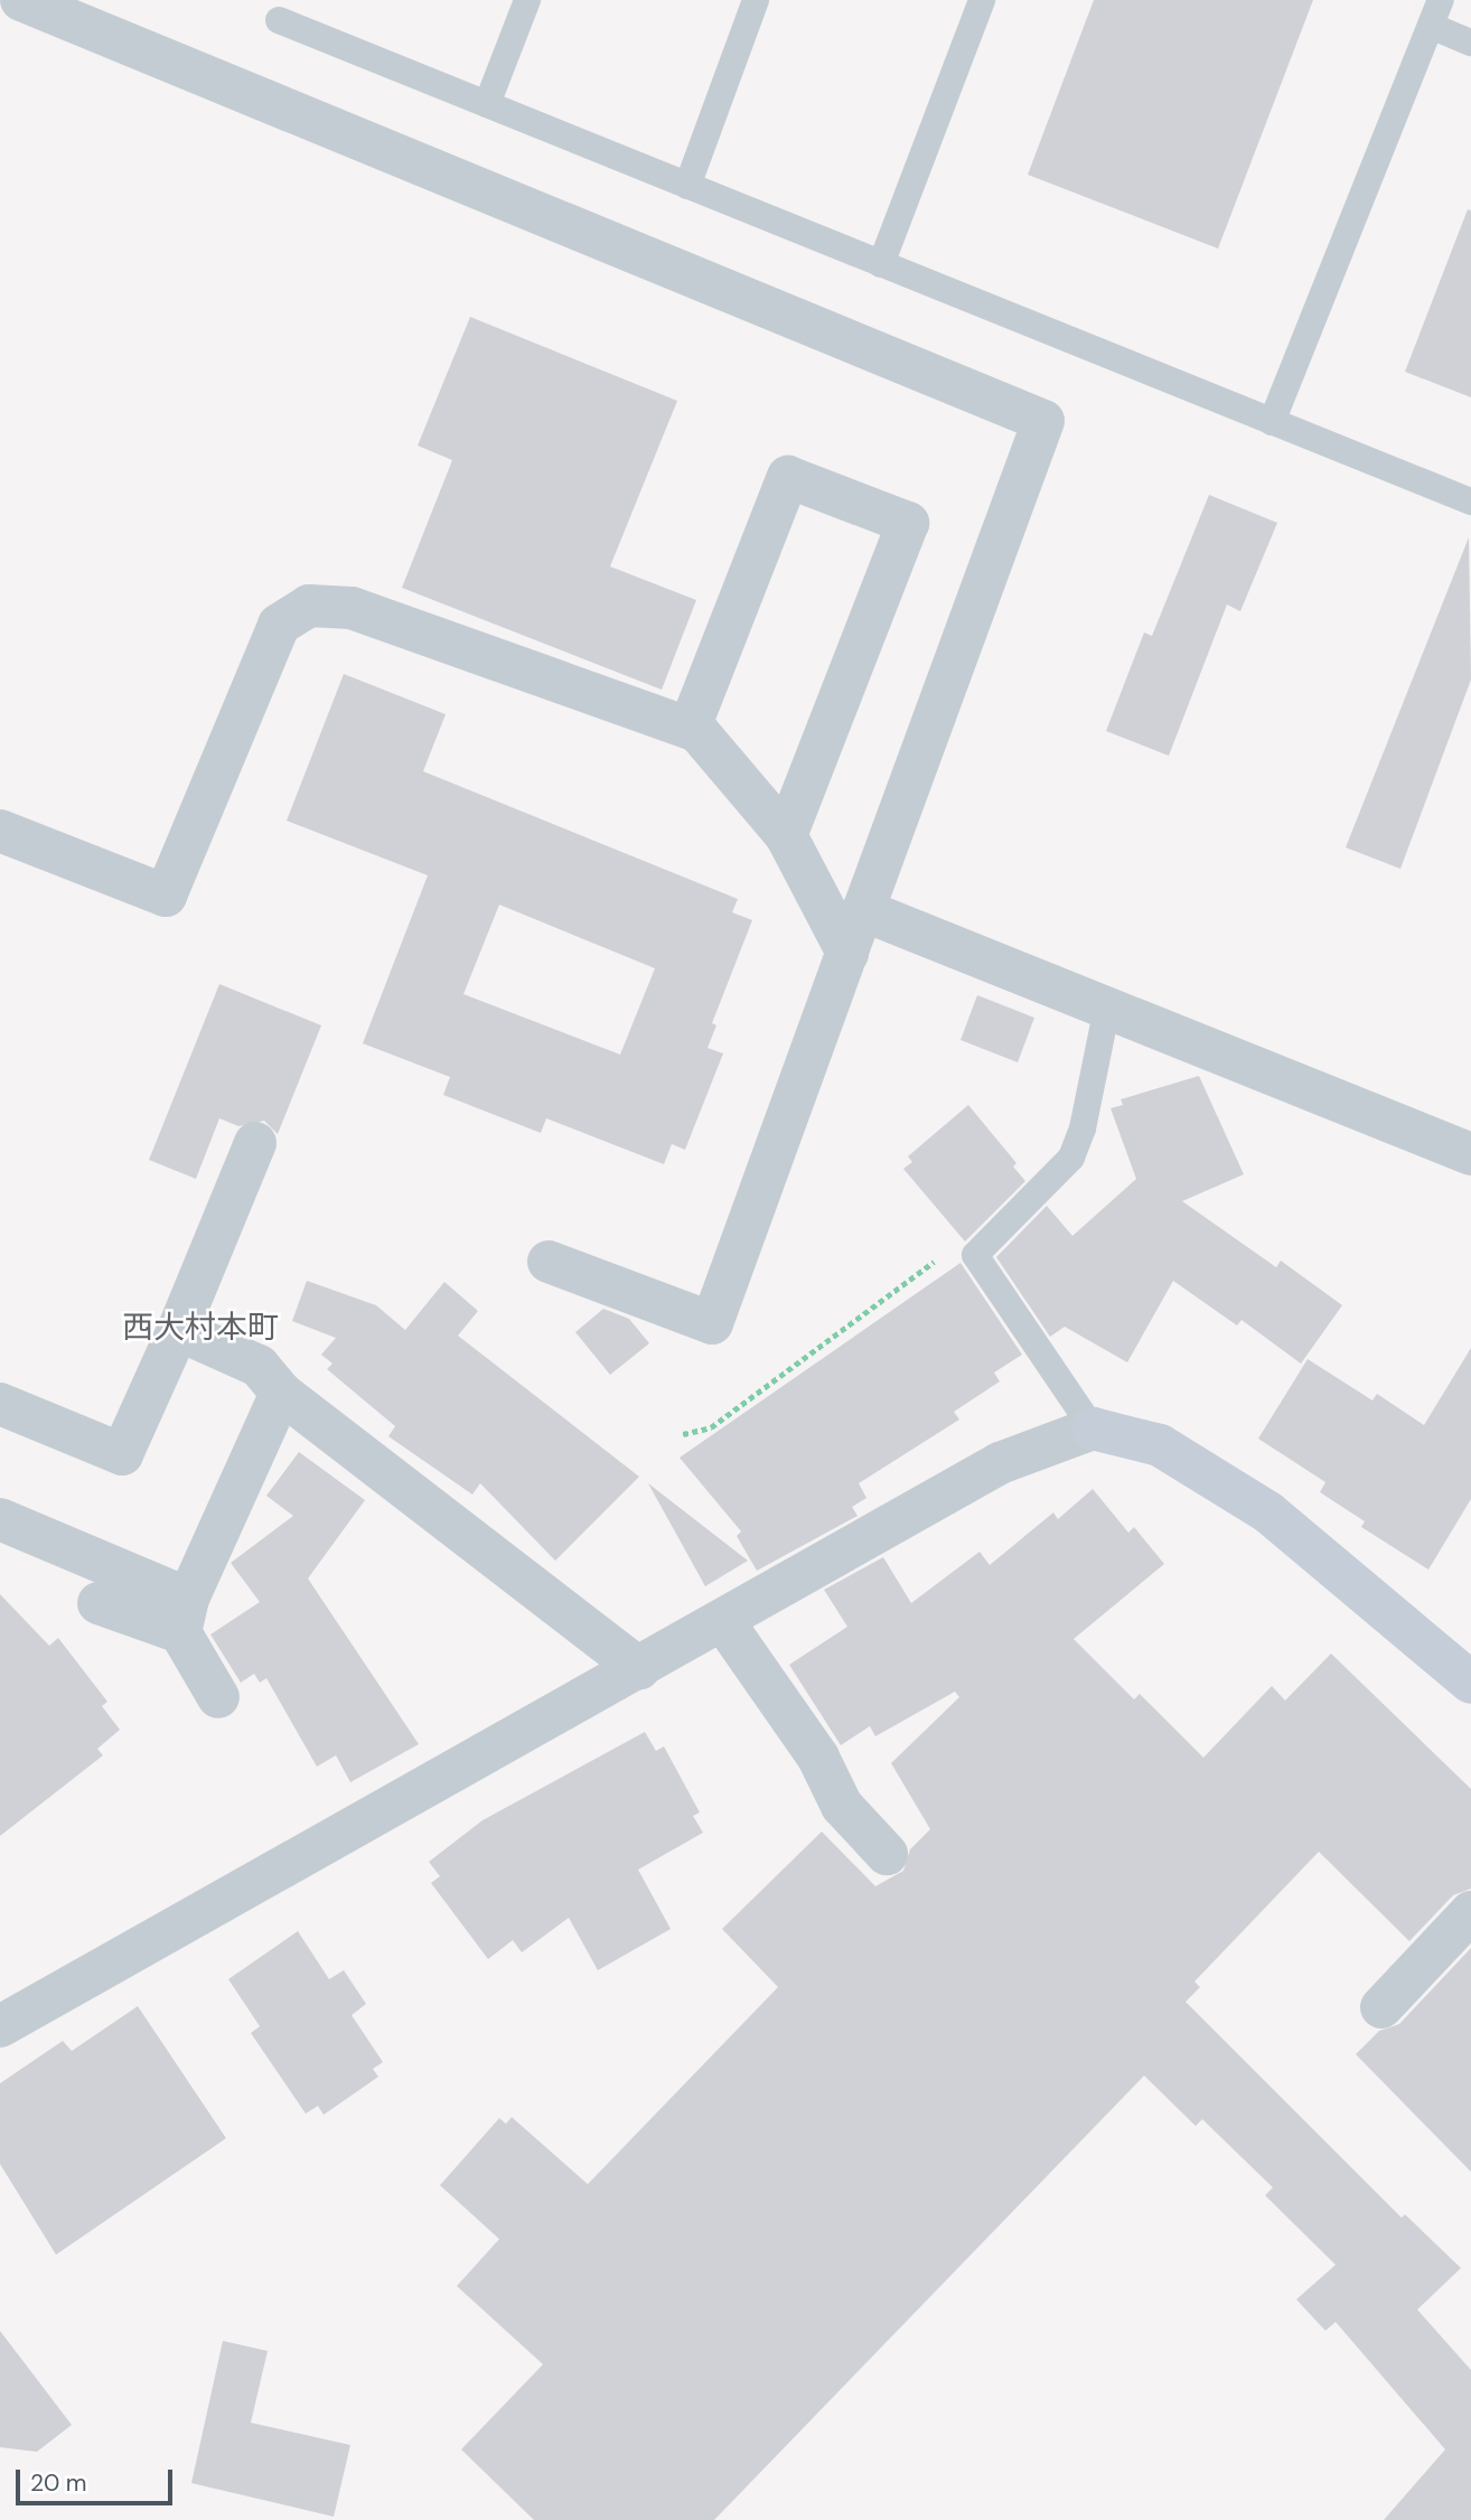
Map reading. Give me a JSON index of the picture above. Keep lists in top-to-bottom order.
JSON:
{
  "districts": ["西大村本町"],
  "scale_bar": "20 m"
}
